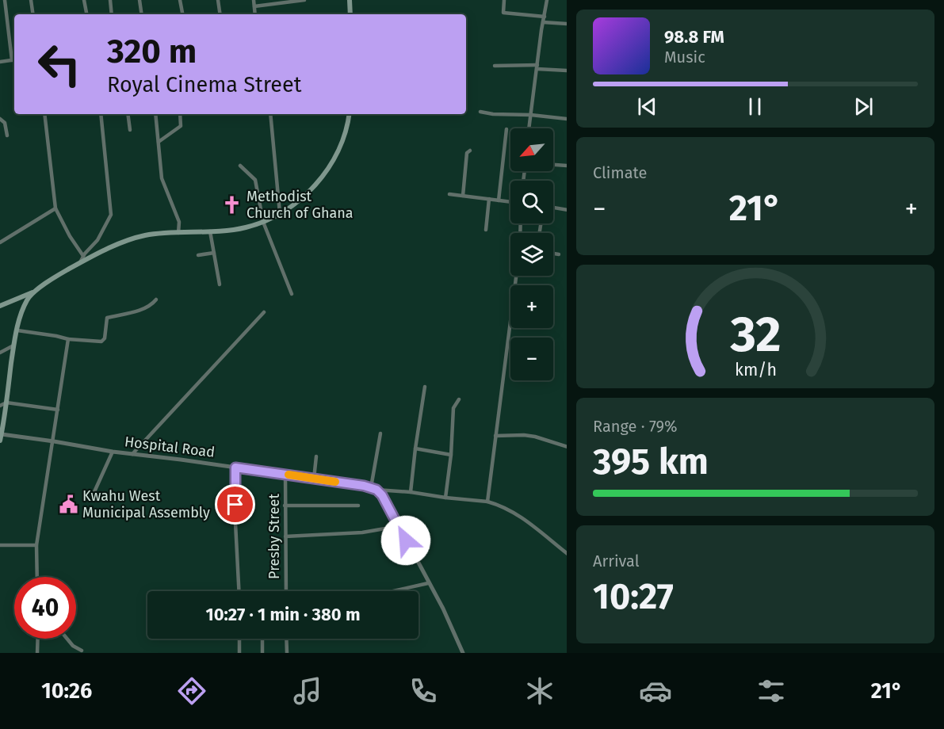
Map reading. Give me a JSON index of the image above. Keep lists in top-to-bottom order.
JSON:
{
  "streets": {
    "street": ["Hospital Road", "Presby Street"]
  },
  "crossings": [
    ["Hospital Road", "Presby Street"]
  ],
  "places": {
    "church": ["Methodist Church of Ghana"],
    "public building": ["Kwahu West Municipal Assembly"]
  },
  "north": "bottom left",
  "page": {
    "turn": ["320 m", "Royal Cinema Street"],
    "song": ["98.8 FM", "Music"],
    "map_buttons": ["+", "−"],
    "tile": [
      "Climate",
      ["Range · 79%", "395 km"],
      ["Arrival", "10:27"]
    ],
    "heat": ["−", "21°", "+"],
    "limit": "40",
    "trip": "10:27 · 1 min · 380 m",
    "tabs": ["10:26", "21°"],
    "gauge": ["32", "km/h"]
  }
}
